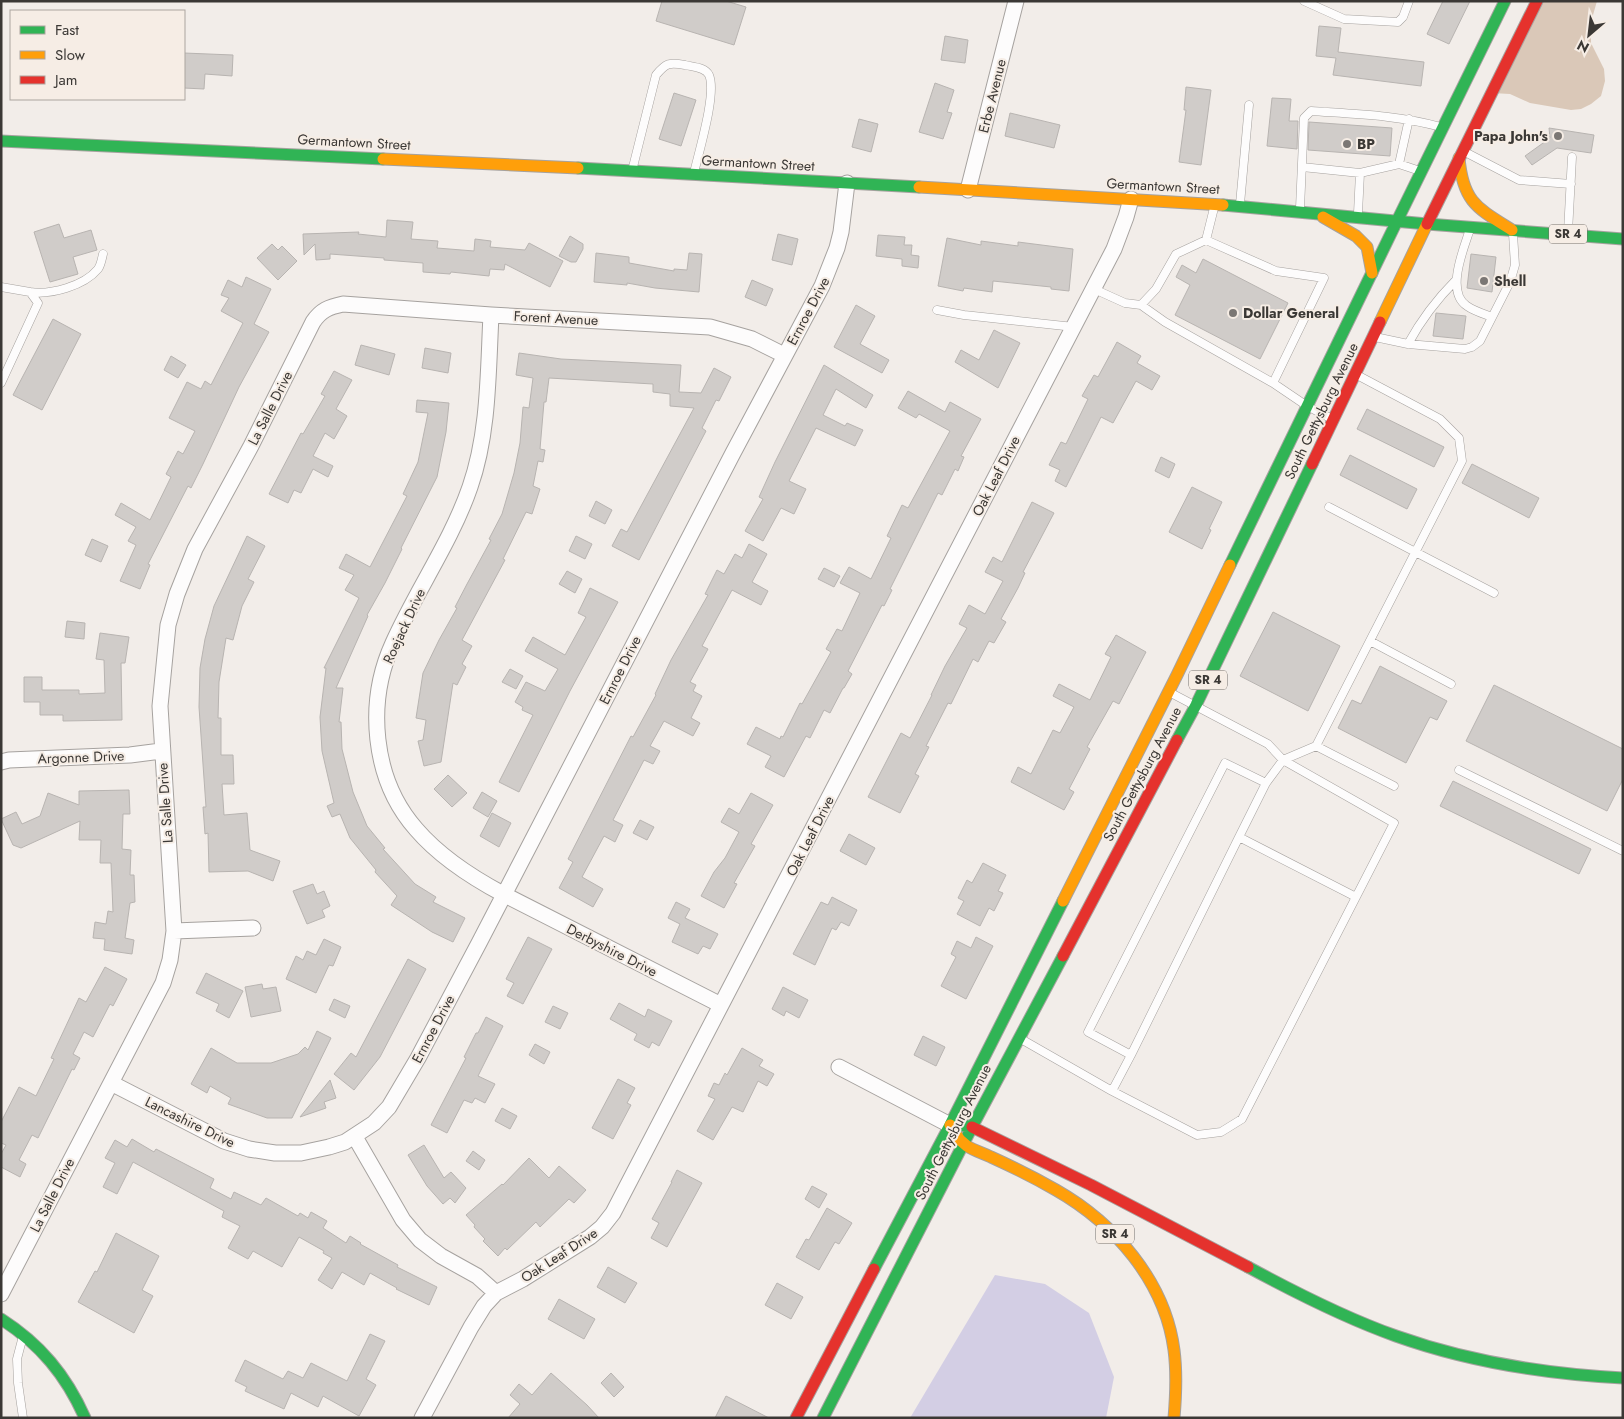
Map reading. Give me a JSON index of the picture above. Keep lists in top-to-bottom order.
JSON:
{
  "streets": {
    "main road": ["Germantown Street", "SR 4", "South Gettysburg Avenue"],
    "street": [
      "Erbe Avenue",
      "Ernroe Drive",
      "Forent Avenue",
      "La Salle Drive",
      "Oak Leaf Drive",
      "Roejack Drive",
      "Argonne Drive",
      "Derbyshire Drive",
      "Lancashire Drive"
    ]
  },
  "crossings": [
    ["Erbe Avenue", "Germantown Street"],
    ["Germantown Street", "SR 4"],
    ["Germantown Street", "Ernroe Drive"],
    ["Germantown Street", "South Gettysburg Avenue"],
    ["Germantown Street", "Oak Leaf Drive"],
    ["SR 4", "South Gettysburg Avenue"],
    ["Ernroe Drive", "Forent Avenue"],
    ["Ernroe Drive", "Roejack Drive"],
    ["Ernroe Drive", "Derbyshire Drive"],
    ["Ernroe Drive", "Lancashire Drive"],
    ["Forent Avenue", "La Salle Drive"],
    ["Forent Avenue", "Roejack Drive"],
    ["La Salle Drive", "Argonne Drive"],
    ["La Salle Drive", "Lancashire Drive"],
    ["Oak Leaf Drive", "Derbyshire Drive"],
    ["Roejack Drive", "Derbyshire Drive"]
  ],
  "places": [
    "Papa John's",
    "BP",
    "Shell",
    "Dollar General"
  ],
  "legend": ["Fast", "Slow", "Jam"],
  "north": "bottom left"
}
